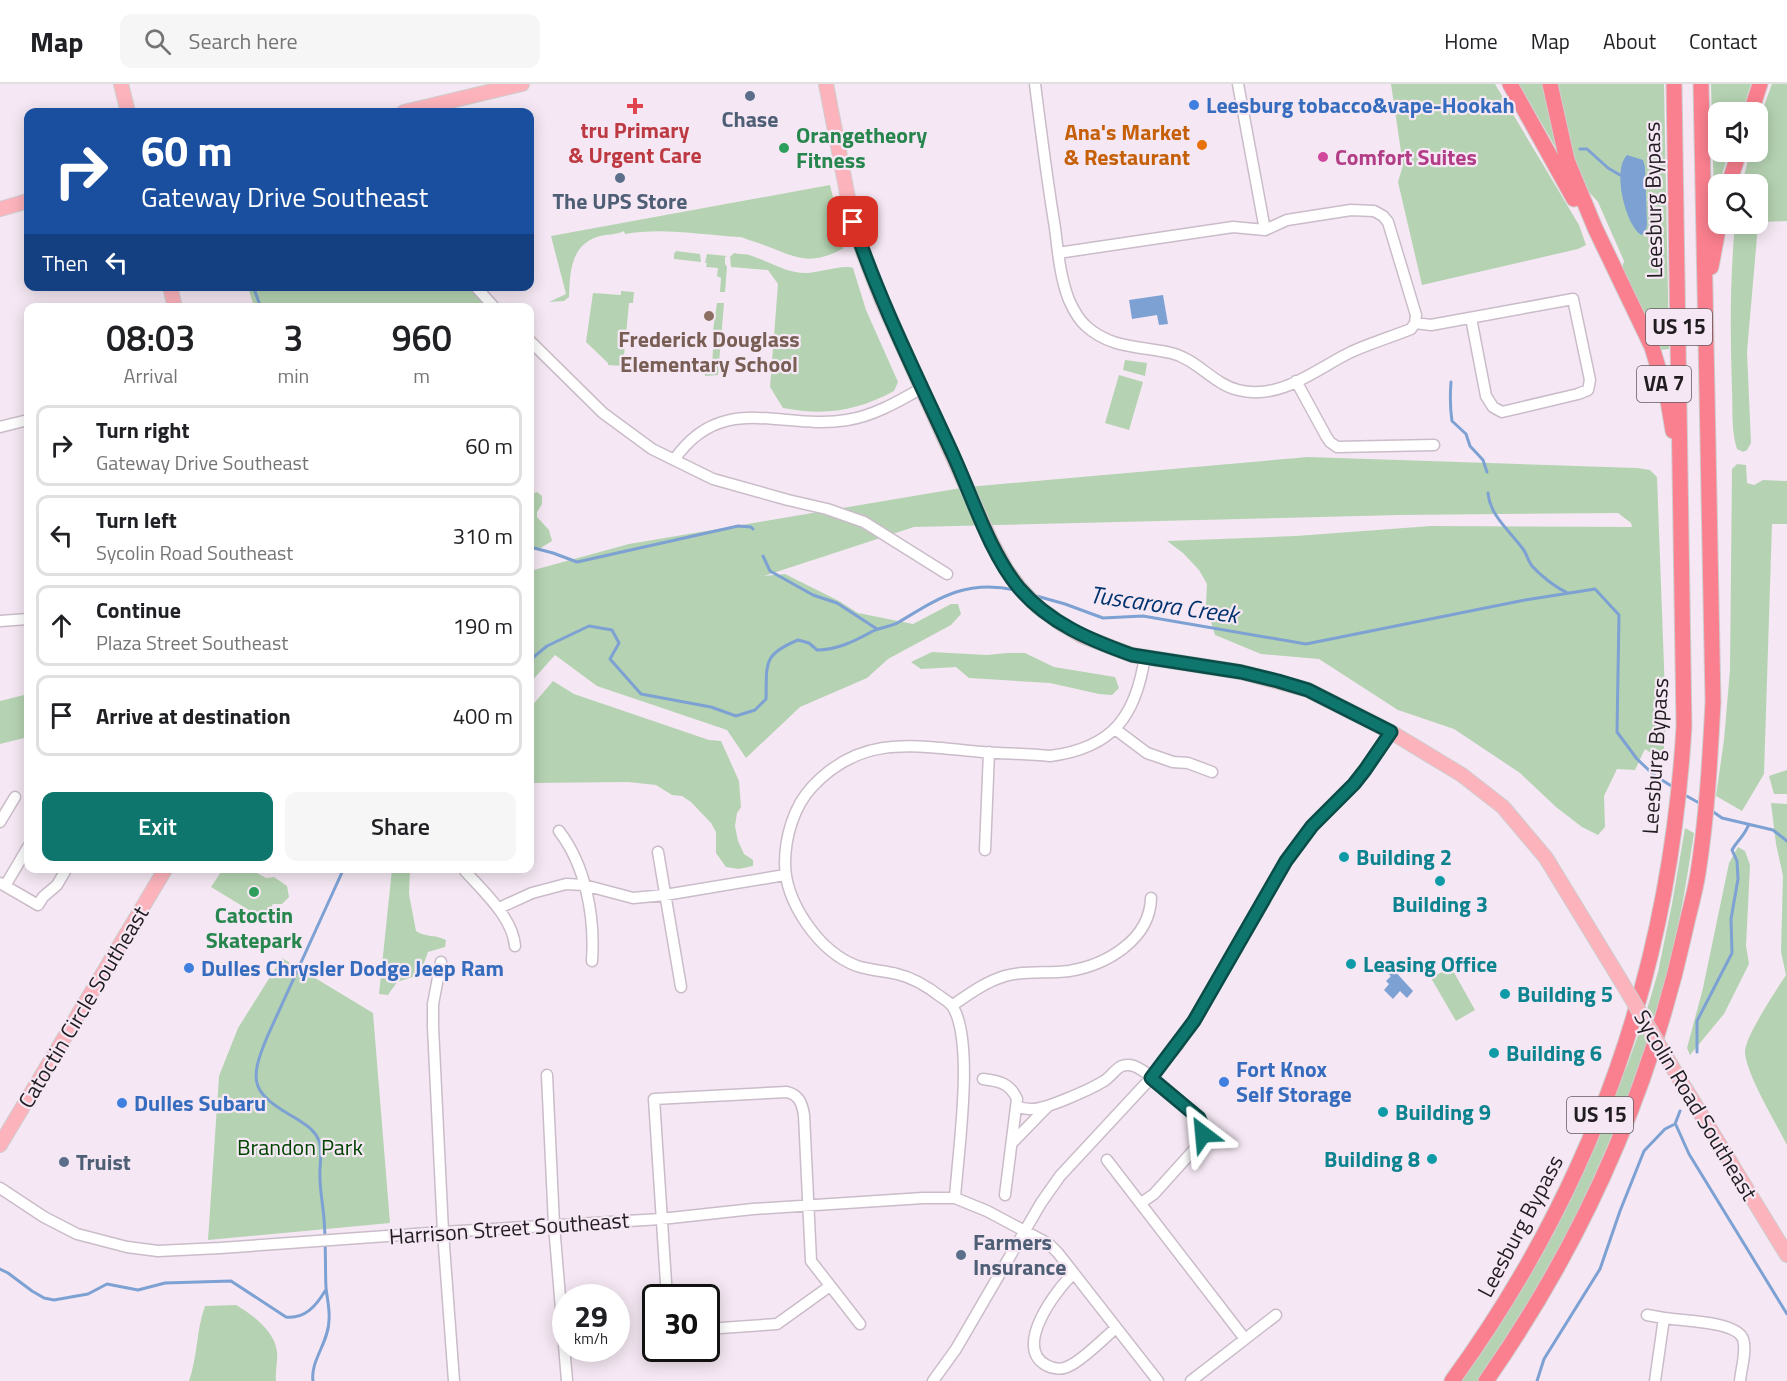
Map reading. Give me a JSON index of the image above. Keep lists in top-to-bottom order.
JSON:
{
  "streets": {
    "highway": ["Leesburg Bypass", "US 15", "VA 7"],
    "main road": ["Catoctin Circle Southeast", "Sycolin Road Southeast"],
    "street": ["Harrison Street Southeast"]
  },
  "crossings": [
    ["Leesburg Bypass", "VA 7"]
  ],
  "water": ["Tuscarora Creek"],
  "parks": ["Brandon Park"],
  "places": {
    "other": [
      "Chase",
      "Leesburg tobacco&vape-Hookah",
      "Ana's Market & Restaurant",
      "Orangetheory Fitness",
      "Comfort Suites",
      "The UPS Store",
      "Frederick Douglass Elementary School",
      "Building 2",
      "Building 3",
      "Catoctin Skatepark",
      "Leasing Office",
      "Dulles Chrysler Dodge Jeep Ram",
      "Building 5",
      "Building 6",
      "Fort Knox Self Storage",
      "Dulles Subaru",
      "Building 9",
      "Building 8",
      "Truist",
      "Farmers Insurance"
    ],
    "health": ["tru Primary & Urgent Care"]
  },
  "page": {
    "header": "Map",
    "search": "Search here",
    "nav": [
      "Home",
      "Map",
      "About",
      "Contact"
    ],
    "turn": ["60 m", "Gateway Drive Southeast"],
    "then": "Then",
    "eta": [
      "08:03",
      "Arrival",
      "3",
      "min",
      "960",
      "m"
    ],
    "list": [
      {
        "name": "Turn right",
        "note": "Gateway Drive Southeast",
        "value": "60 m"
      },
      {
        "name": "Turn left",
        "note": "Sycolin Road Southeast",
        "value": "310 m"
      },
      {
        "name": "Continue",
        "note": "Plaza Street Southeast",
        "value": "190 m"
      },
      {
        "name": "Arrive at destination",
        "value": "400 m"
      }
    ],
    "buttons": ["Exit", "Share"],
    "speed": "29 km/h",
    "limit": "30"
  }
}
